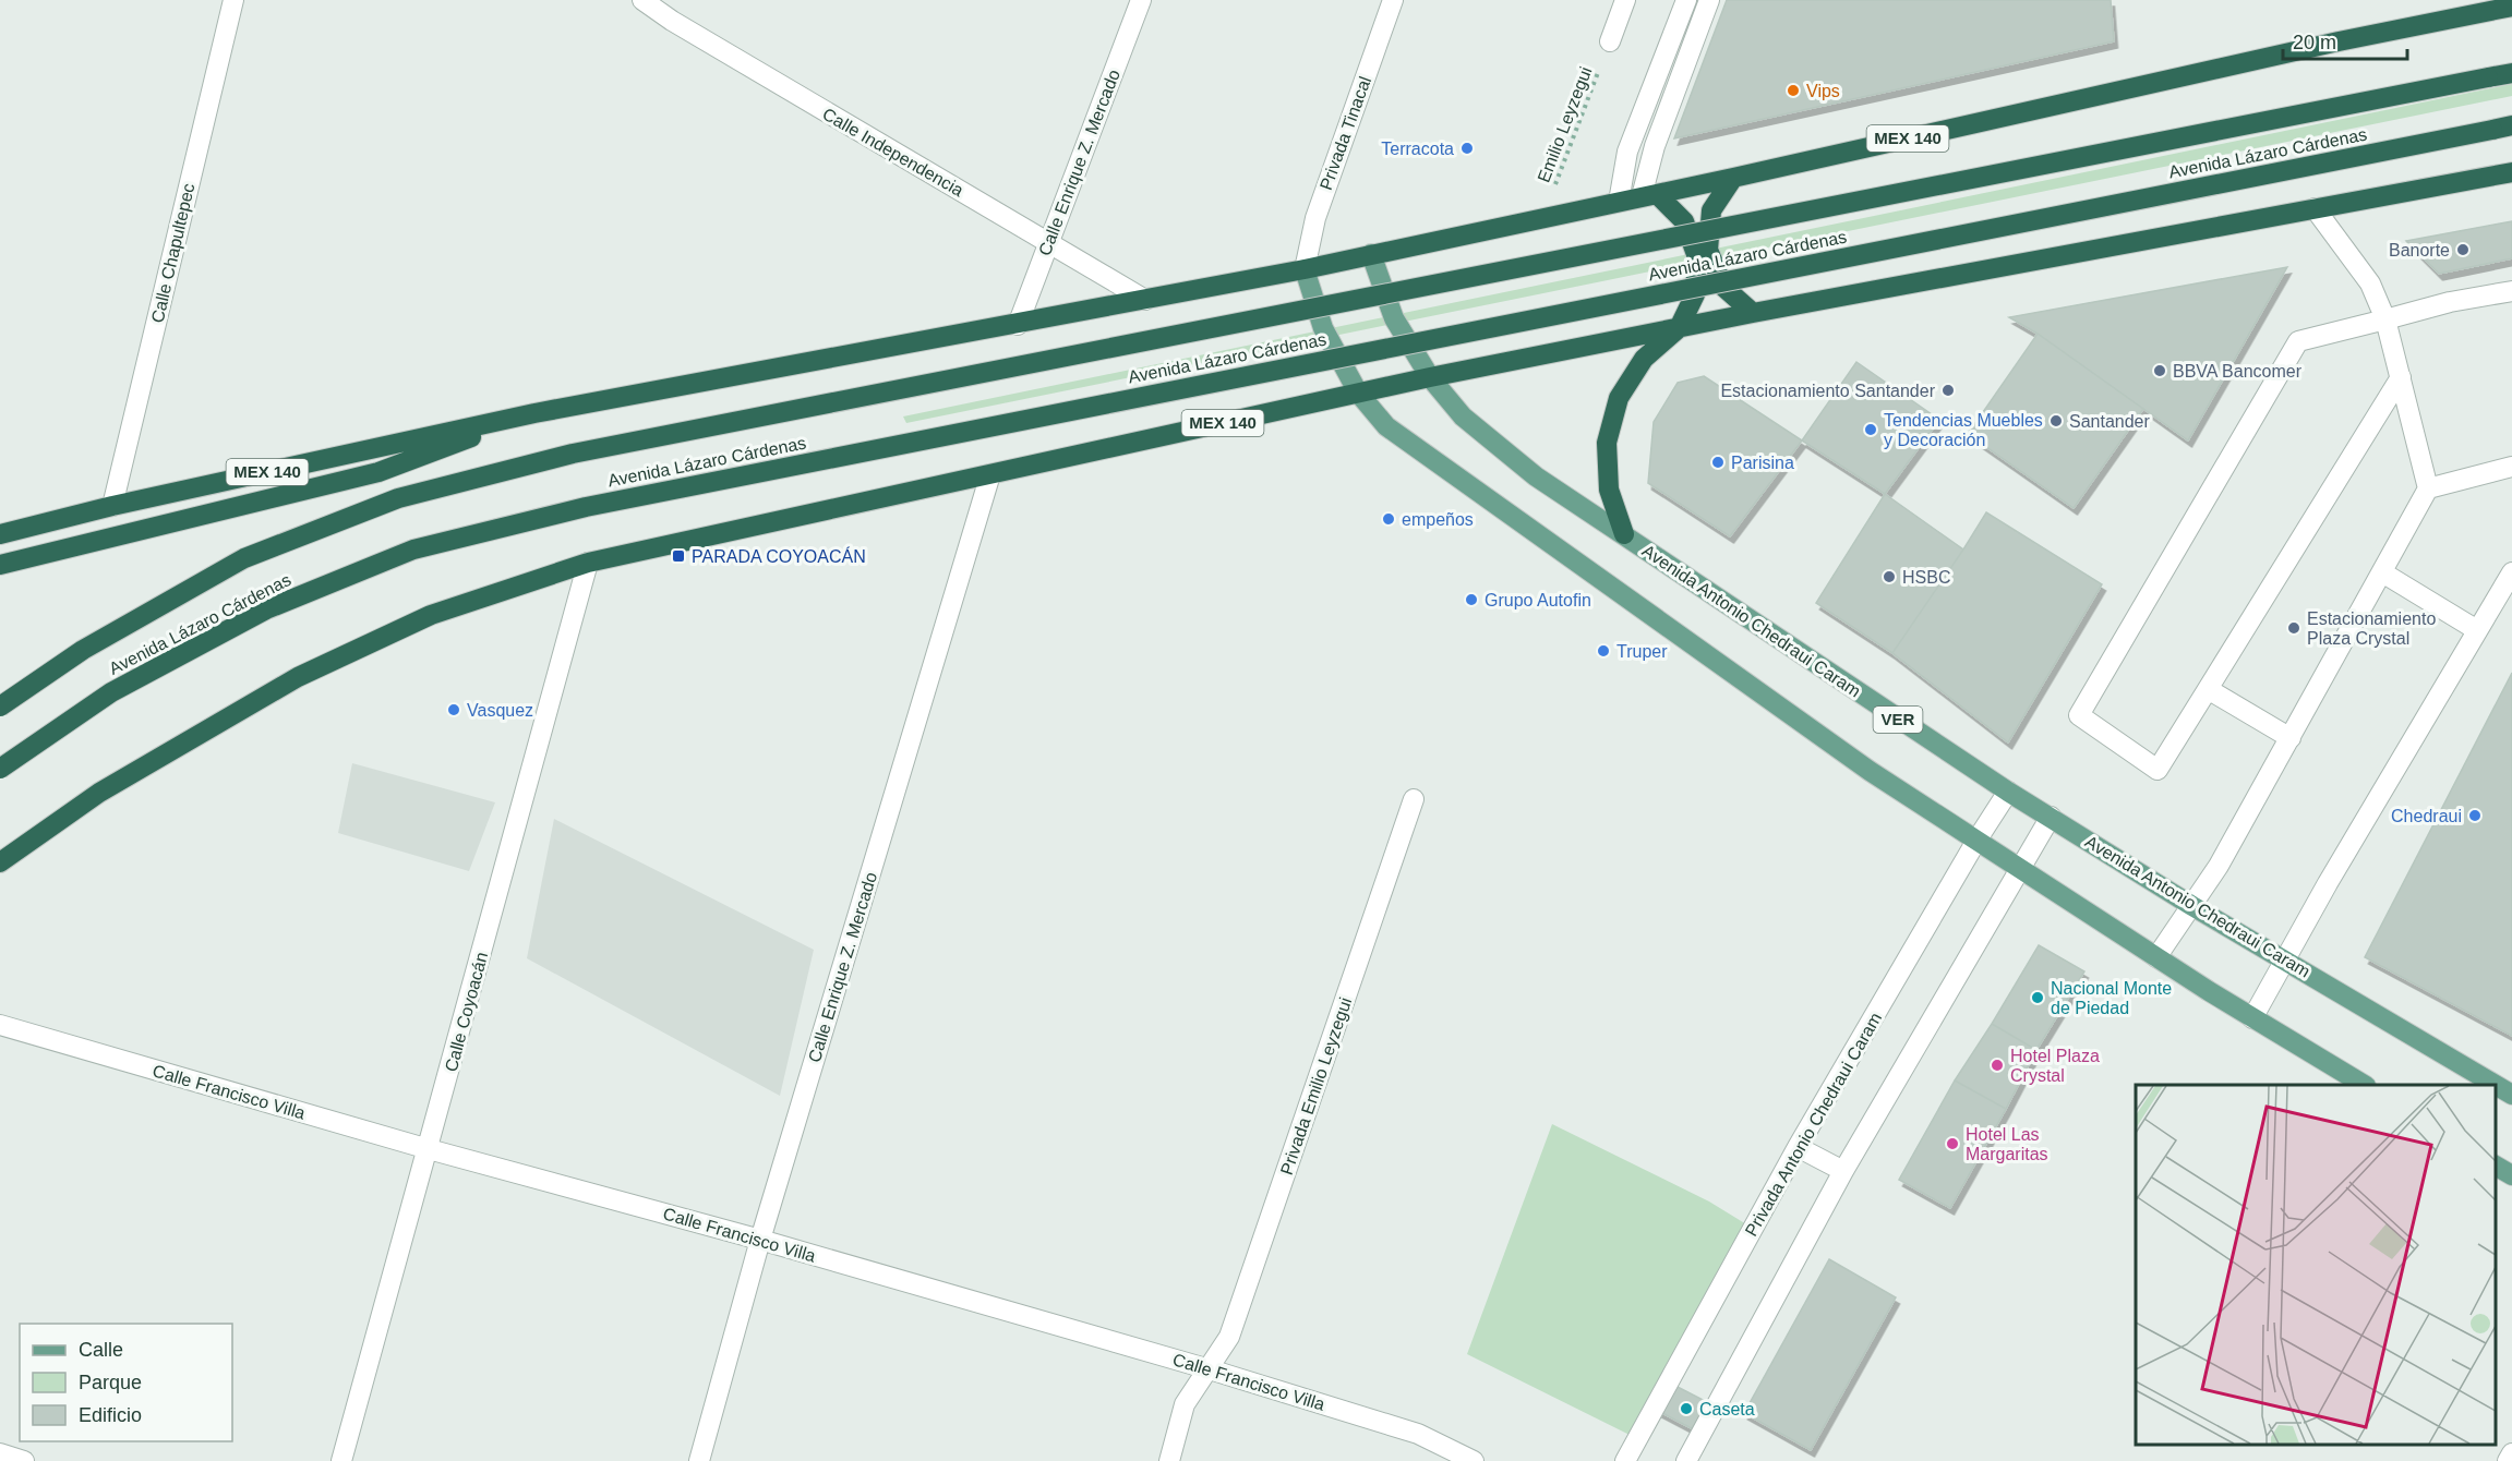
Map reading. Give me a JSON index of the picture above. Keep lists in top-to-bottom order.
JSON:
{
  "streets": {
    "highway": ["MEX 140", "Avenida Lázaro Cárdenas"],
    "main road": ["Avenida Antonio Chedraui Caram", "VER"],
    "street": [
      "Privada Tinacal",
      "Calle Independencia",
      "Calle Enrique Z. Mercado",
      "Calle Chapultepec",
      "Calle Coyoacán",
      "Privada Emilio Leyzegui",
      "Calle Francisco Villa",
      "Privada Antonio Chedraui Caram"
    ],
    "path": ["Emilio Leyzegui"]
  },
  "crossings": [
    ["Emilio Leyzegui", "MEX 140"],
    ["Privada Tinacal", "MEX 140"],
    ["MEX 140", "Calle Independencia"],
    ["MEX 140", "Calle Enrique Z. Mercado"],
    ["MEX 140", "Calle Chapultepec"],
    ["MEX 140", "Avenida Antonio Chedraui Caram"],
    ["MEX 140", "Calle Coyoacán"],
    ["Calle Independencia", "Calle Enrique Z. Mercado"],
    ["Calle Enrique Z. Mercado", "Calle Francisco Villa"],
    ["Avenida Antonio Chedraui Caram", "Privada Antonio Chedraui Caram"],
    ["Calle Coyoacán", "Calle Francisco Villa"],
    ["Privada Emilio Leyzegui", "Calle Francisco Villa"]
  ],
  "places": {
    "other": [
      "Vips",
      "Terracota",
      "Banorte",
      "BBVA Bancomer",
      "Estacionamiento Santander",
      "Santander",
      "Tendencias Muebles y Decoración",
      "Parisina",
      "empeños",
      "HSBC",
      "Grupo Autofin",
      "Estacionamiento Plaza Crystal",
      "Truper",
      "Vasquez",
      "Chedraui",
      "Nacional Monte de Piedad",
      "Hotel Plaza Crystal",
      "Hotel Las Margaritas",
      "Caseta"
    ],
    "transit": ["PARADA COYOACÁN"]
  },
  "legend": ["Calle", "Parque", "Edificio"],
  "scale_bar": "20 m"
}
